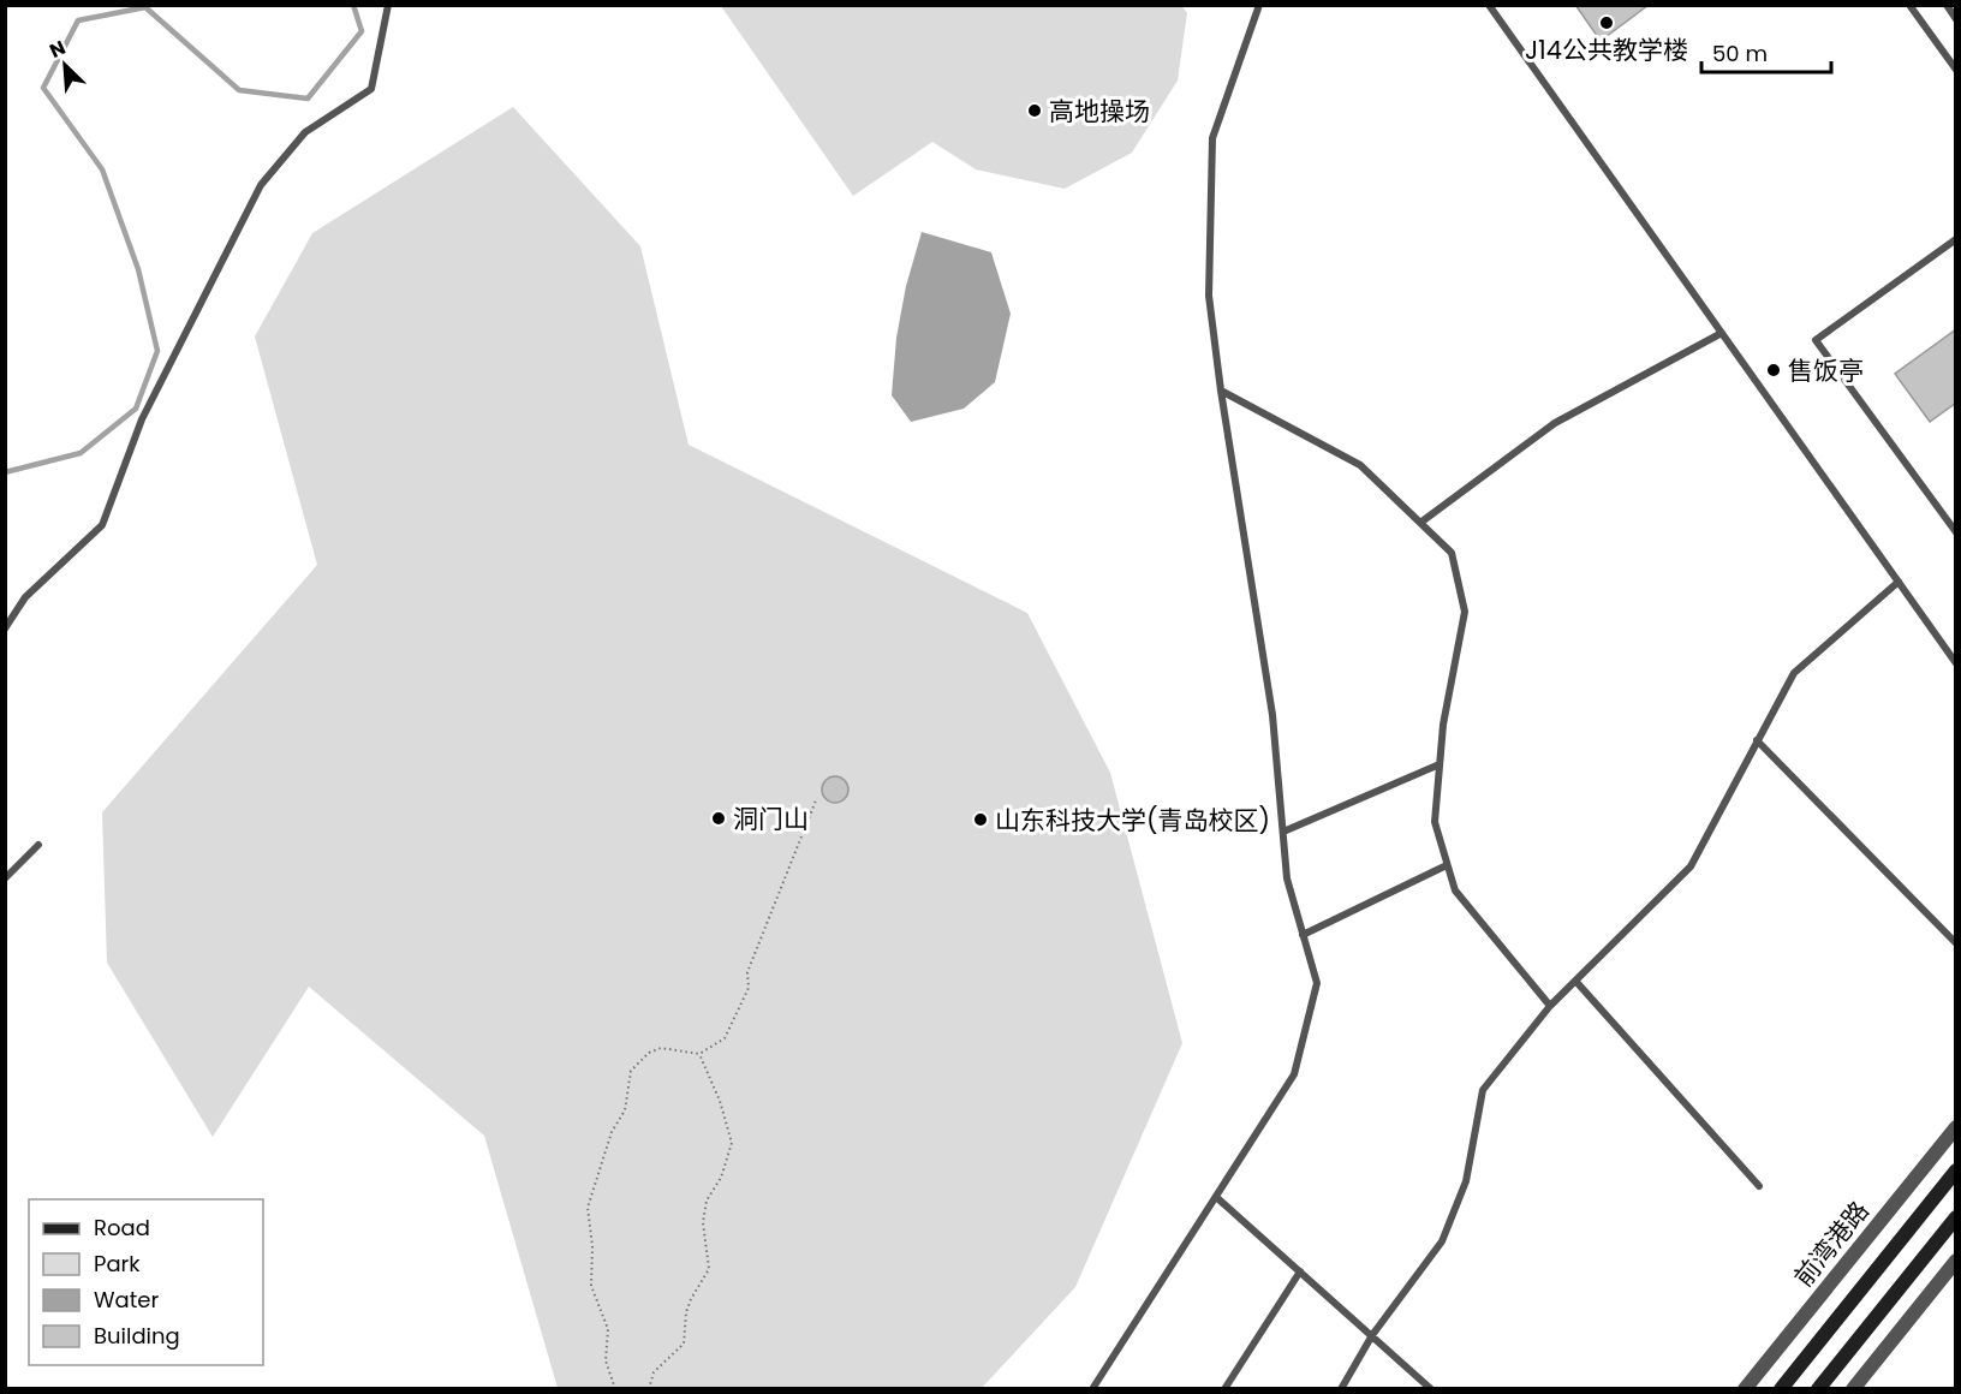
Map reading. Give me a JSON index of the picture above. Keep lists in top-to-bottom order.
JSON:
{
  "streets": {
    "main road": ["前湾港路"]
  },
  "places": [
    "J14公共教学楼",
    "高地操场",
    "售饭亭",
    "洞门山",
    "山东科技大学(青岛校区)"
  ],
  "legend": [
    "Road",
    "Park",
    "Water",
    "Building"
  ],
  "scale_bar": "50 m",
  "north": "top left"
}
